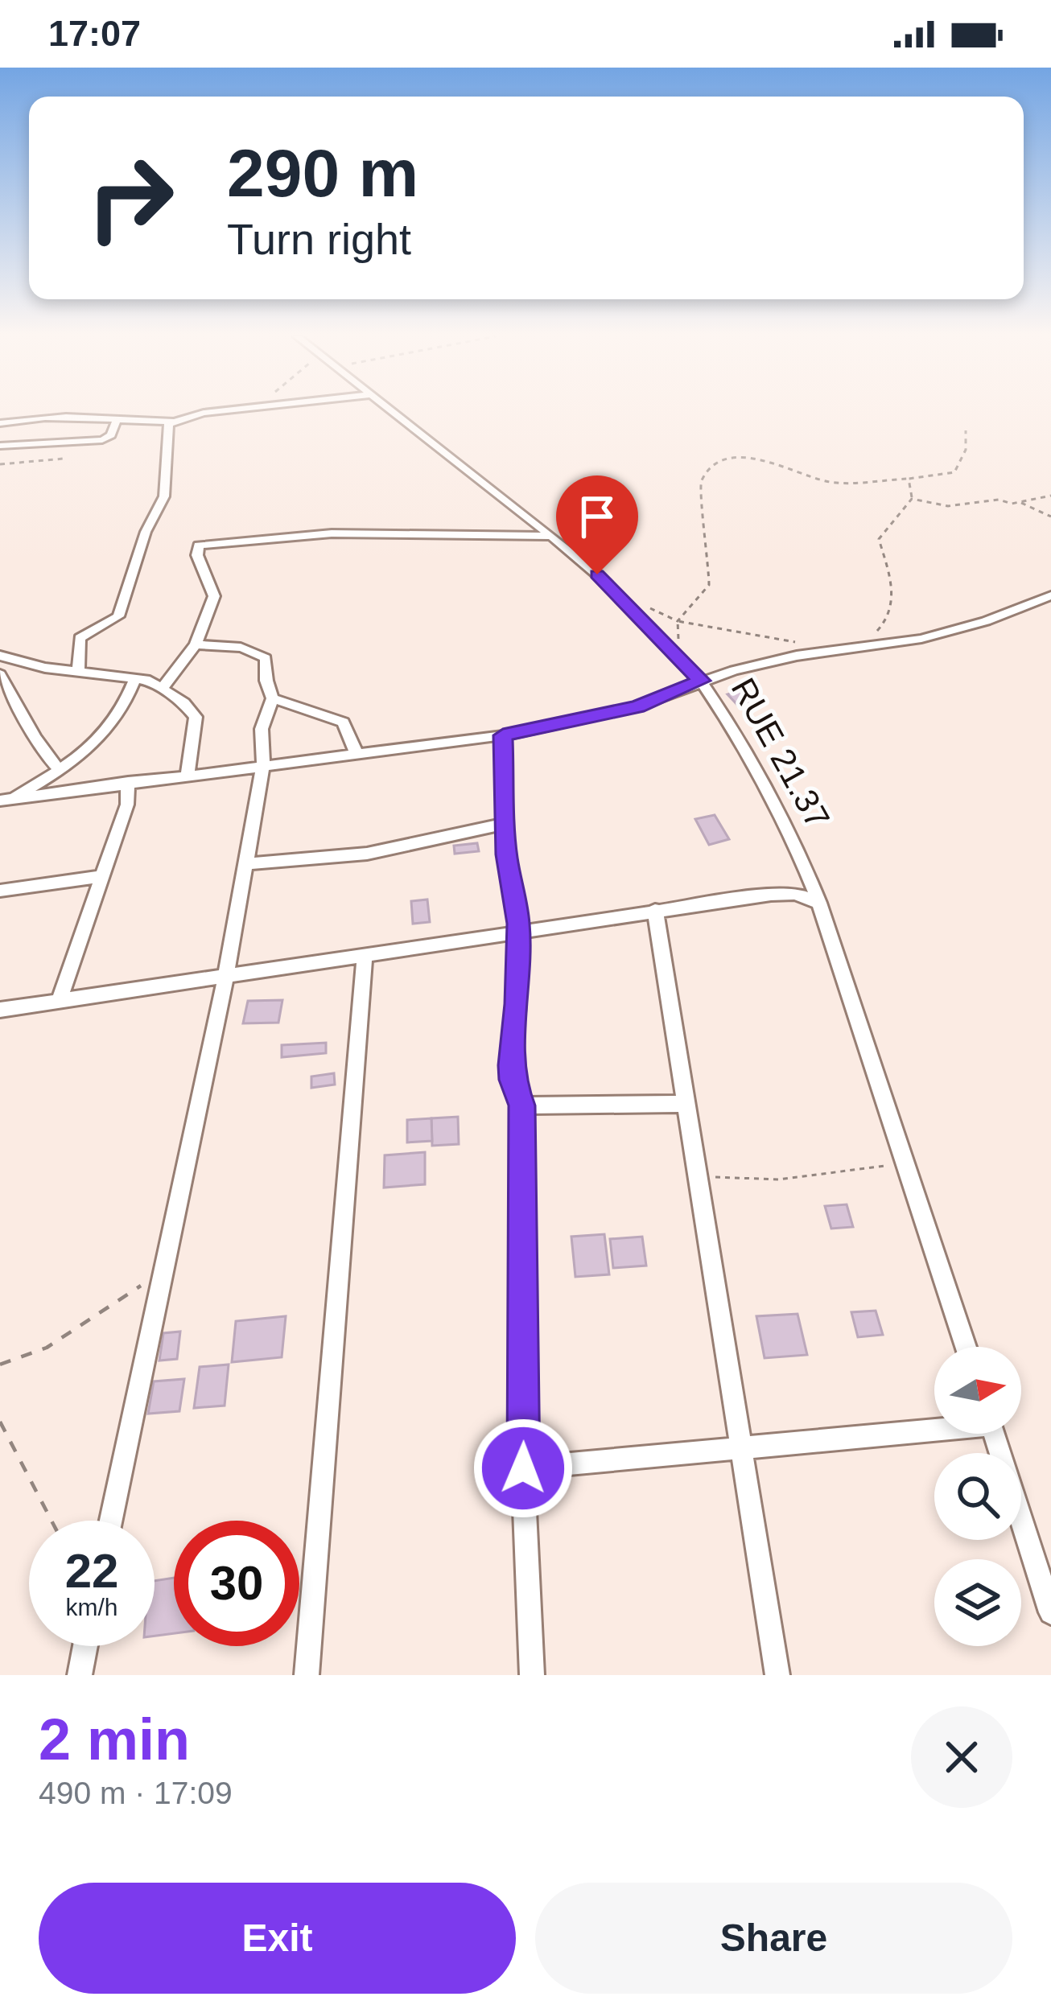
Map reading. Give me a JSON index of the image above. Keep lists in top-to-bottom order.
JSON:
{
  "streets": {
    "street": ["RUE 21.37"]
  },
  "north": "right",
  "page": {
    "status": "17:07",
    "turn": ["290 m", "Turn right"],
    "speed": "22 km/h",
    "limit": "30",
    "heading": ["2 min", "490 m · 17:09"],
    "buttons": ["Exit", "Share"]
  }
}
